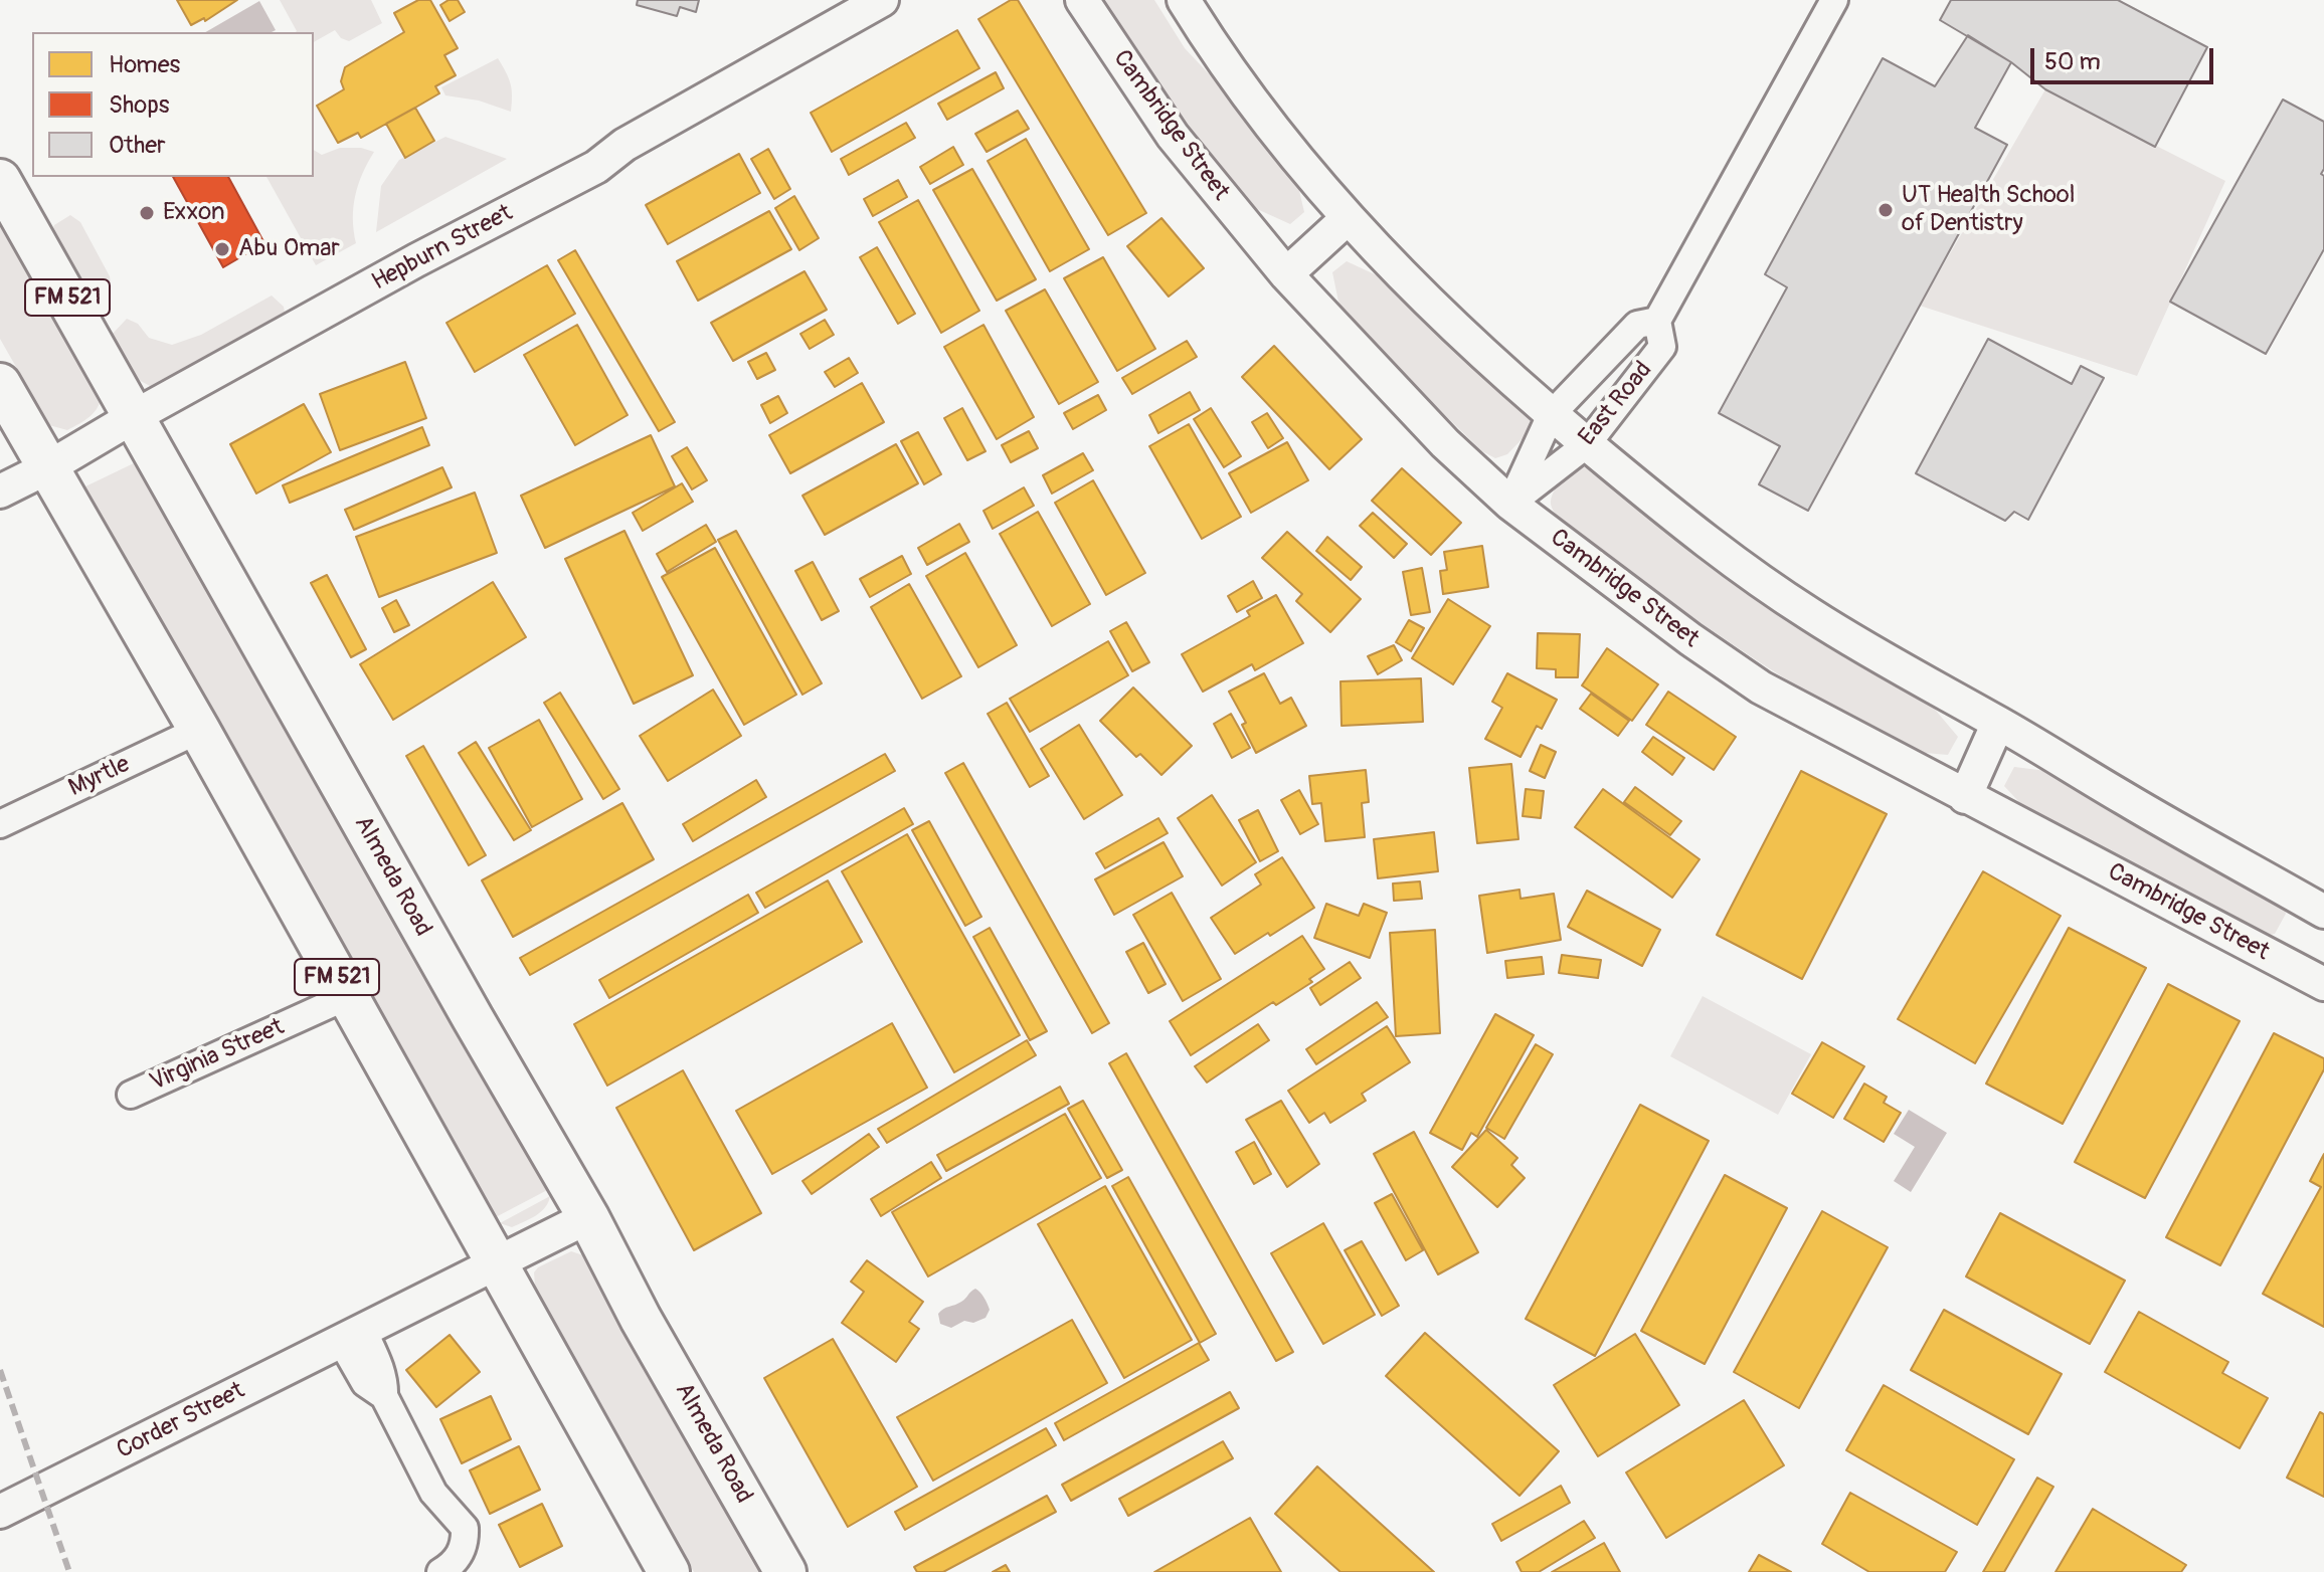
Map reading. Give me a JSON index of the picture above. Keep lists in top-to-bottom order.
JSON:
{
  "streets": {
    "main road": ["FM 521", "Almeda Road"],
    "street": [
      "Cambridge Street",
      "Hepburn Street",
      "East Road",
      "Myrtle",
      "Virginia Street",
      "Corder Street"
    ]
  },
  "crossings": [
    ["Cambridge Street", "East Road"],
    ["Hepburn Street", "FM 521"],
    ["Hepburn Street", "Almeda Road"],
    ["FM 521", "Myrtle"],
    ["FM 521", "Virginia Street"],
    ["FM 521", "Corder Street"],
    ["Almeda Road", "Corder Street"]
  ],
  "places": ["UT Health School of Dentistry", "Exxon", "Abu Omar"],
  "legend": ["Homes", "Shops", "Other"],
  "scale_bar": "50 m"
}
